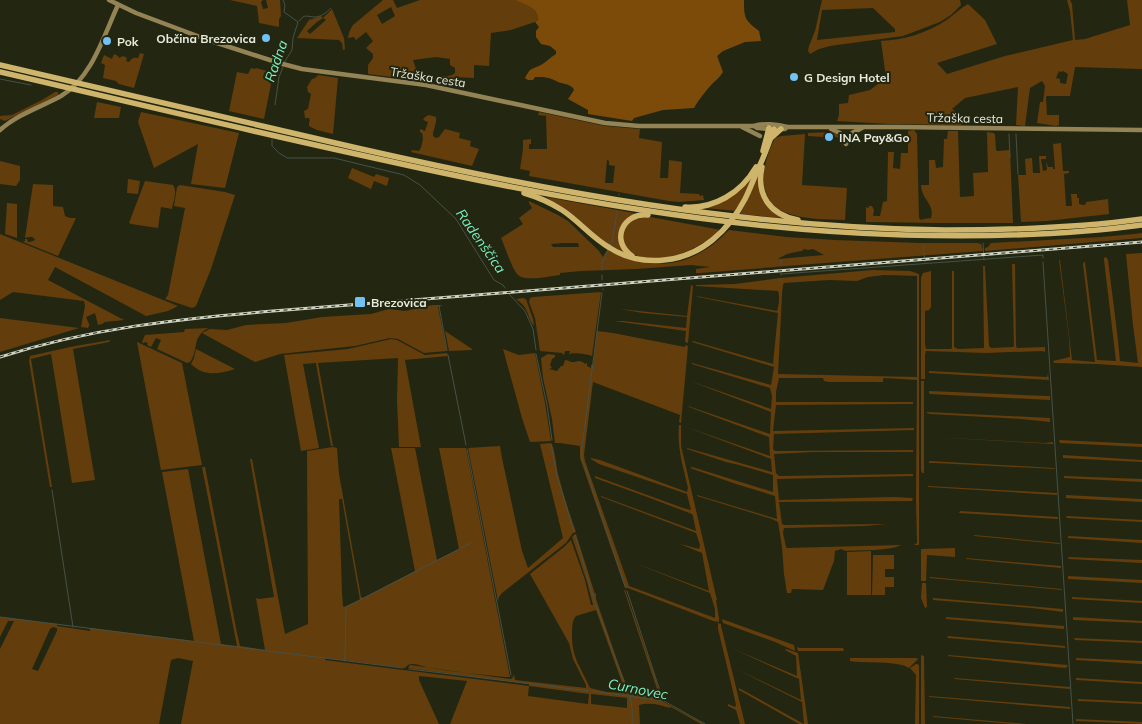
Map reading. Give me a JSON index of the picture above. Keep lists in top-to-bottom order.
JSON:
{
  "streets": {
    "main road": ["Tržaška cesta"]
  },
  "water": ["Radna", "Radenščica", "Curnovec"],
  "places": {
    "other": [
      "Občina Brezovica",
      "Pok",
      "G Design Hotel",
      "INA Pay&Go"
    ],
    "transit": ["Brezovica"]
  }
}
